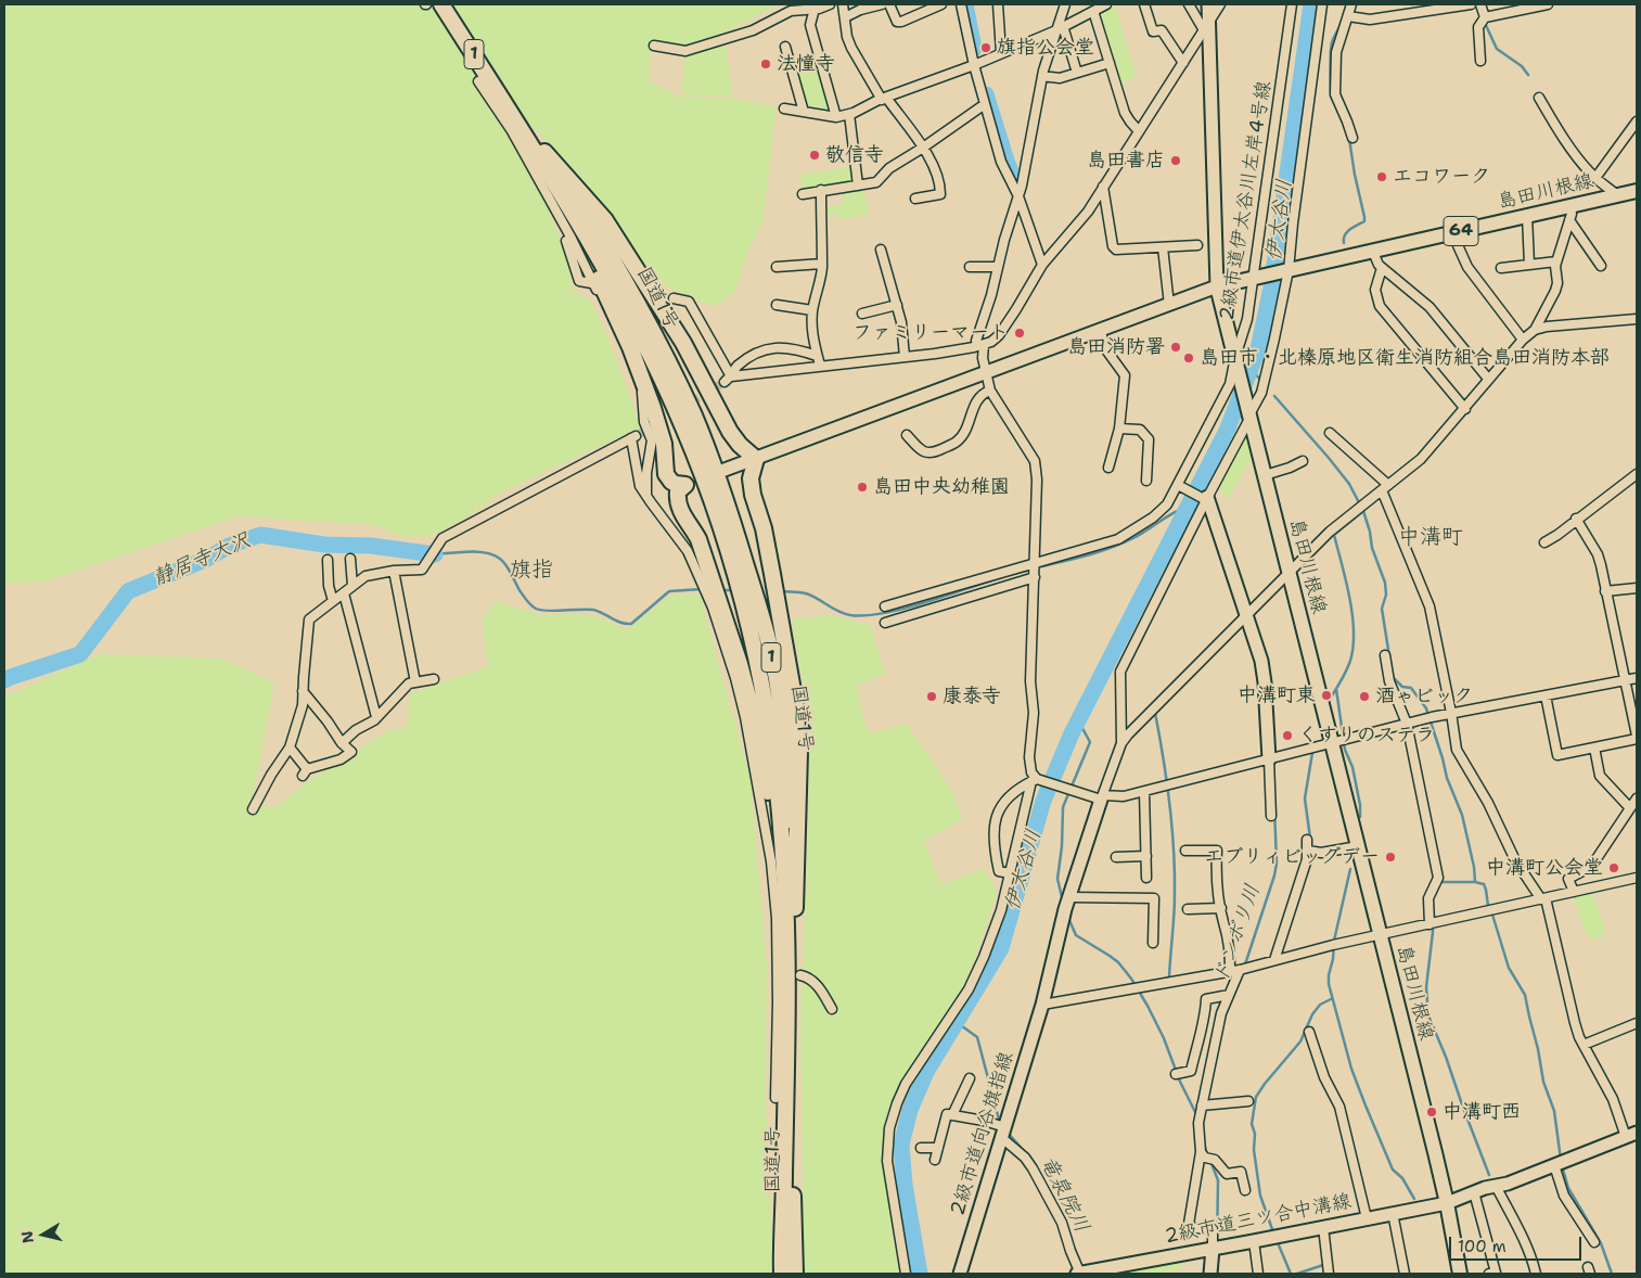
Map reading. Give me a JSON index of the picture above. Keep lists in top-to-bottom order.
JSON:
{
  "streets": {
    "highway": ["1", "国道1号"],
    "main road": ["島田川根線", "64"],
    "street": ["2級市道伊太谷川左岸4号線", "2級市道向谷旗指線", "2級市道三ツ合中溝線"]
  },
  "crossings": [
    ["島田川根線", "2級市道伊太谷川左岸4号線"],
    ["島田川根線", "2級市道三ツ合中溝線"]
  ],
  "districts": ["中溝町", "旗指"],
  "water": [
    "伊太谷川",
    "静居寺大沢",
    "ドンボリ川",
    "竜泉院川"
  ],
  "places": [
    "旗指公会堂",
    "法憧寺",
    "敬信寺",
    "島田書店",
    "エコワーク",
    "ファミリーマート",
    "島田消防署",
    "島田市・北榛原地区衛生消防組合島田消防本部",
    "島田中央幼稚園",
    "中溝町東",
    "康泰寺",
    "酒ゃビック",
    "くすりのステラ",
    "エブリィビッグデー",
    "中溝町公会堂",
    "中溝町西"
  ],
  "scale_bar": "100 m",
  "north": "left"
}
